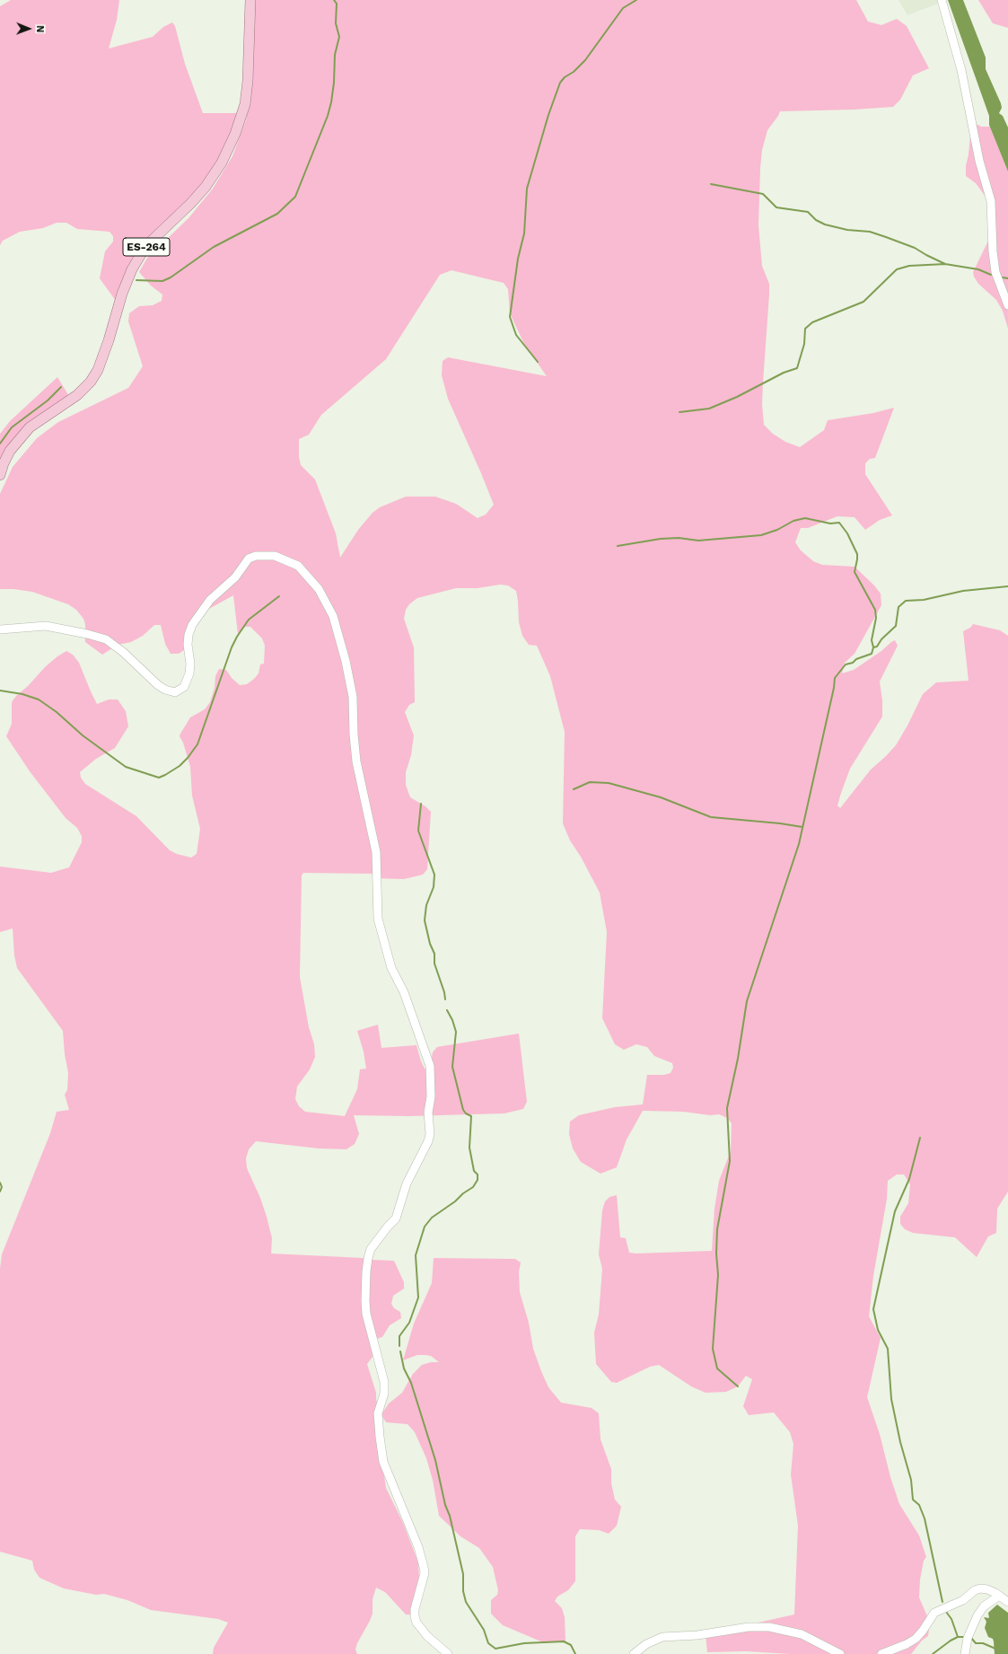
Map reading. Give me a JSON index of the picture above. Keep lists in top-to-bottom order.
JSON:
{
  "streets": {
    "main road": ["ES-264"]
  },
  "north": "right"
}
